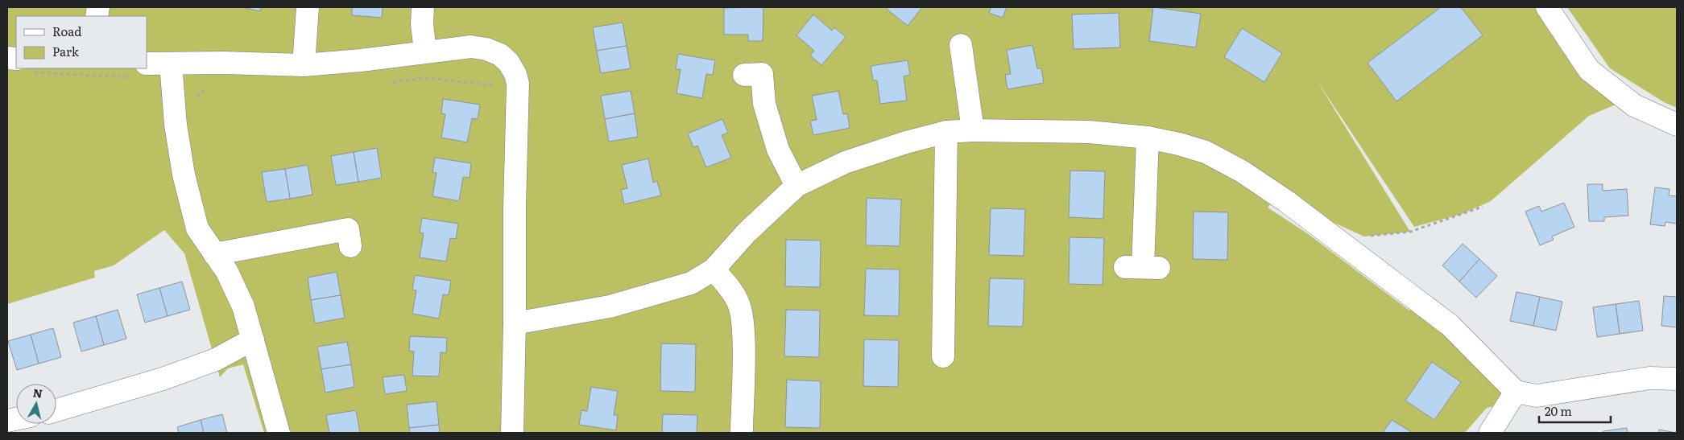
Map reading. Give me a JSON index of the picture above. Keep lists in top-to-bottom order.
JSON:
{
  "legend": ["Road", "Park"],
  "scale_bar": "20 m",
  "north": "top"
}
